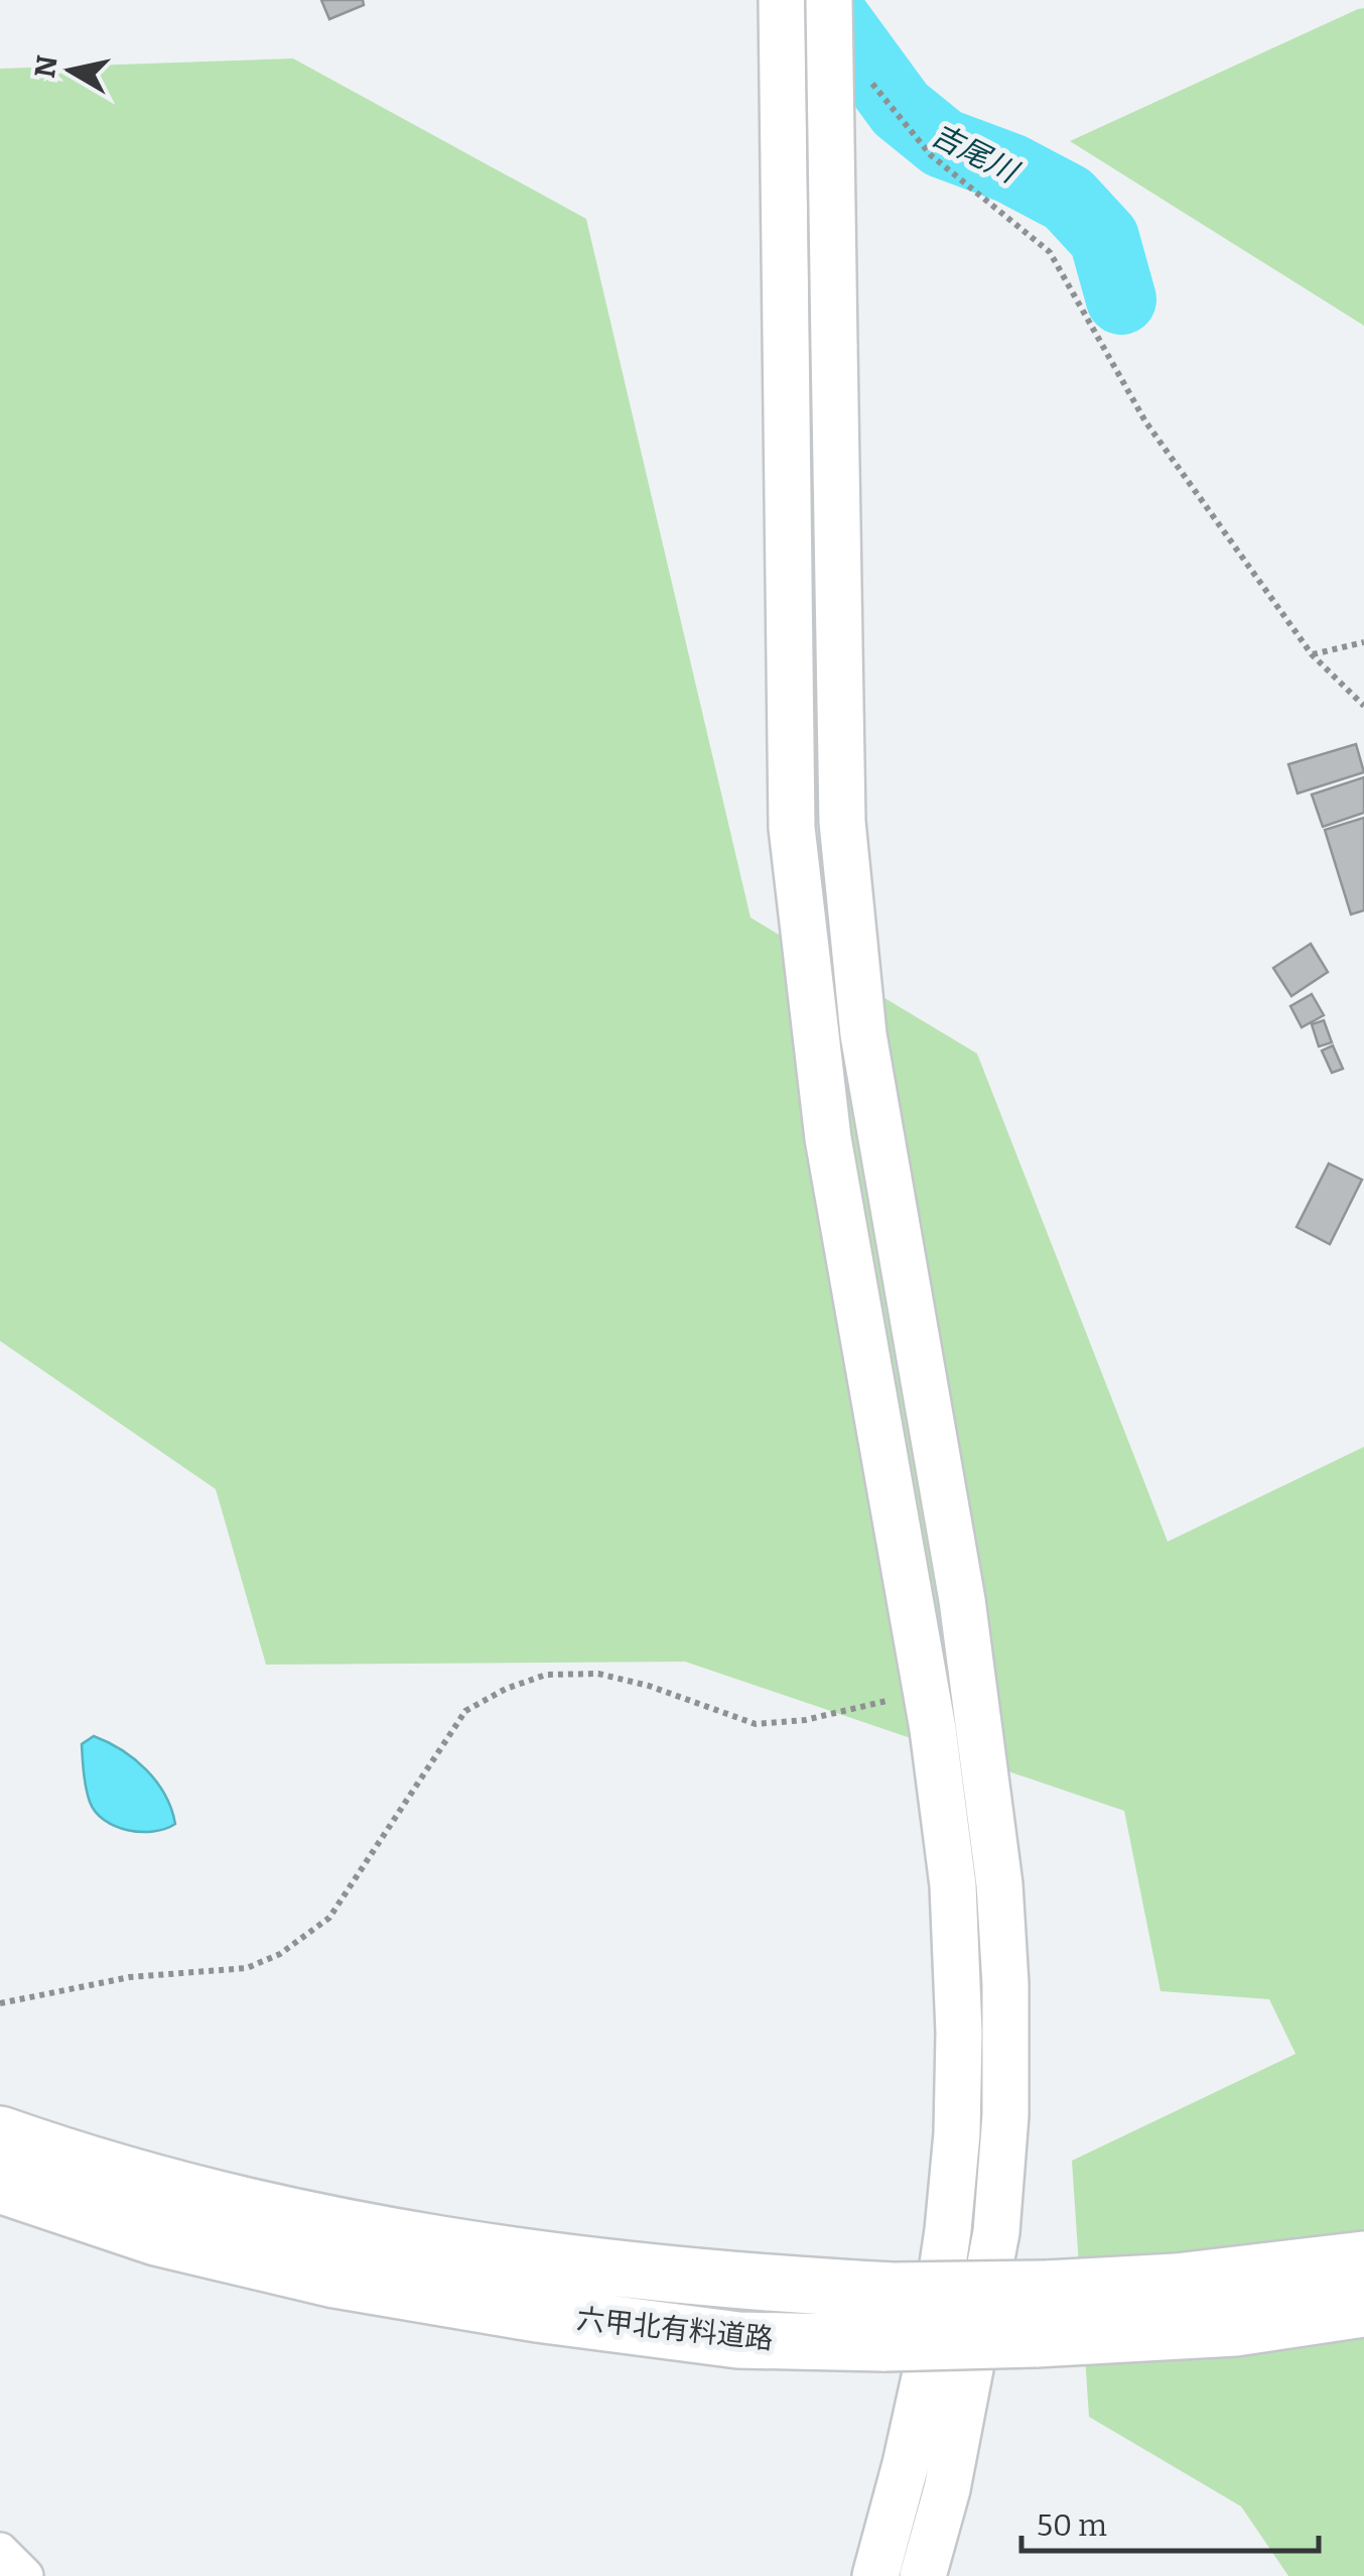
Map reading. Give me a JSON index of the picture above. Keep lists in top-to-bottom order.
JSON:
{
  "streets": {
    "main road": ["六甲北有料道路"]
  },
  "water": ["吉尾川"],
  "scale_bar": "50 m",
  "north": "left"
}
